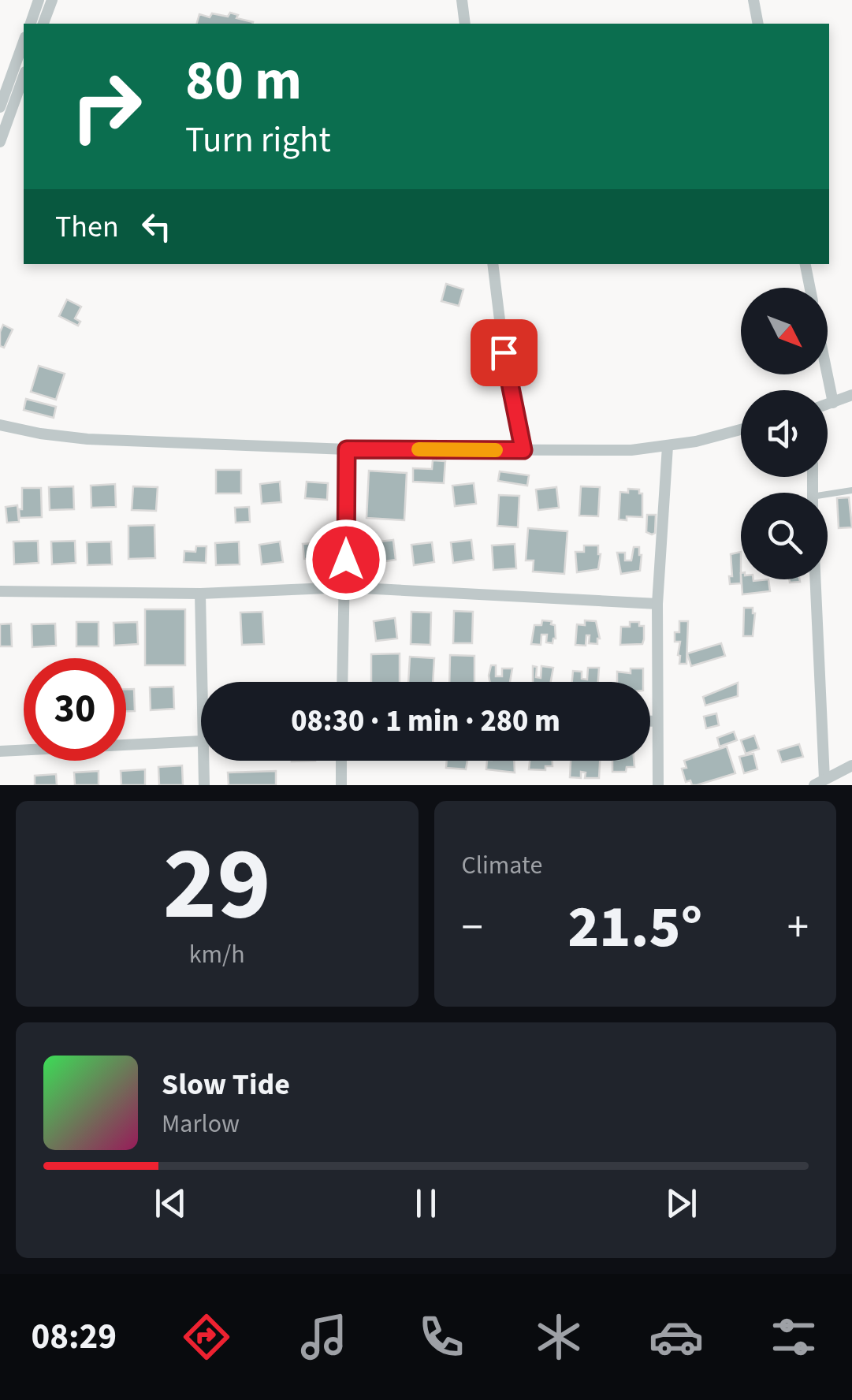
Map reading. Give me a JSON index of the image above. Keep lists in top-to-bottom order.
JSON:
{
  "north": "bottom right",
  "page": {
    "turn": ["80 m", "Turn right"],
    "then": "Then",
    "limit": "30",
    "trip": "08:30 · 1 min · 280 m",
    "tile": [
      ["29", "km/h"],
      "Climate"
    ],
    "heat": ["−", "21.5°", "+"],
    "song": ["Slow Tide", "Marlow"],
    "tabs": "08:29"
  }
}
